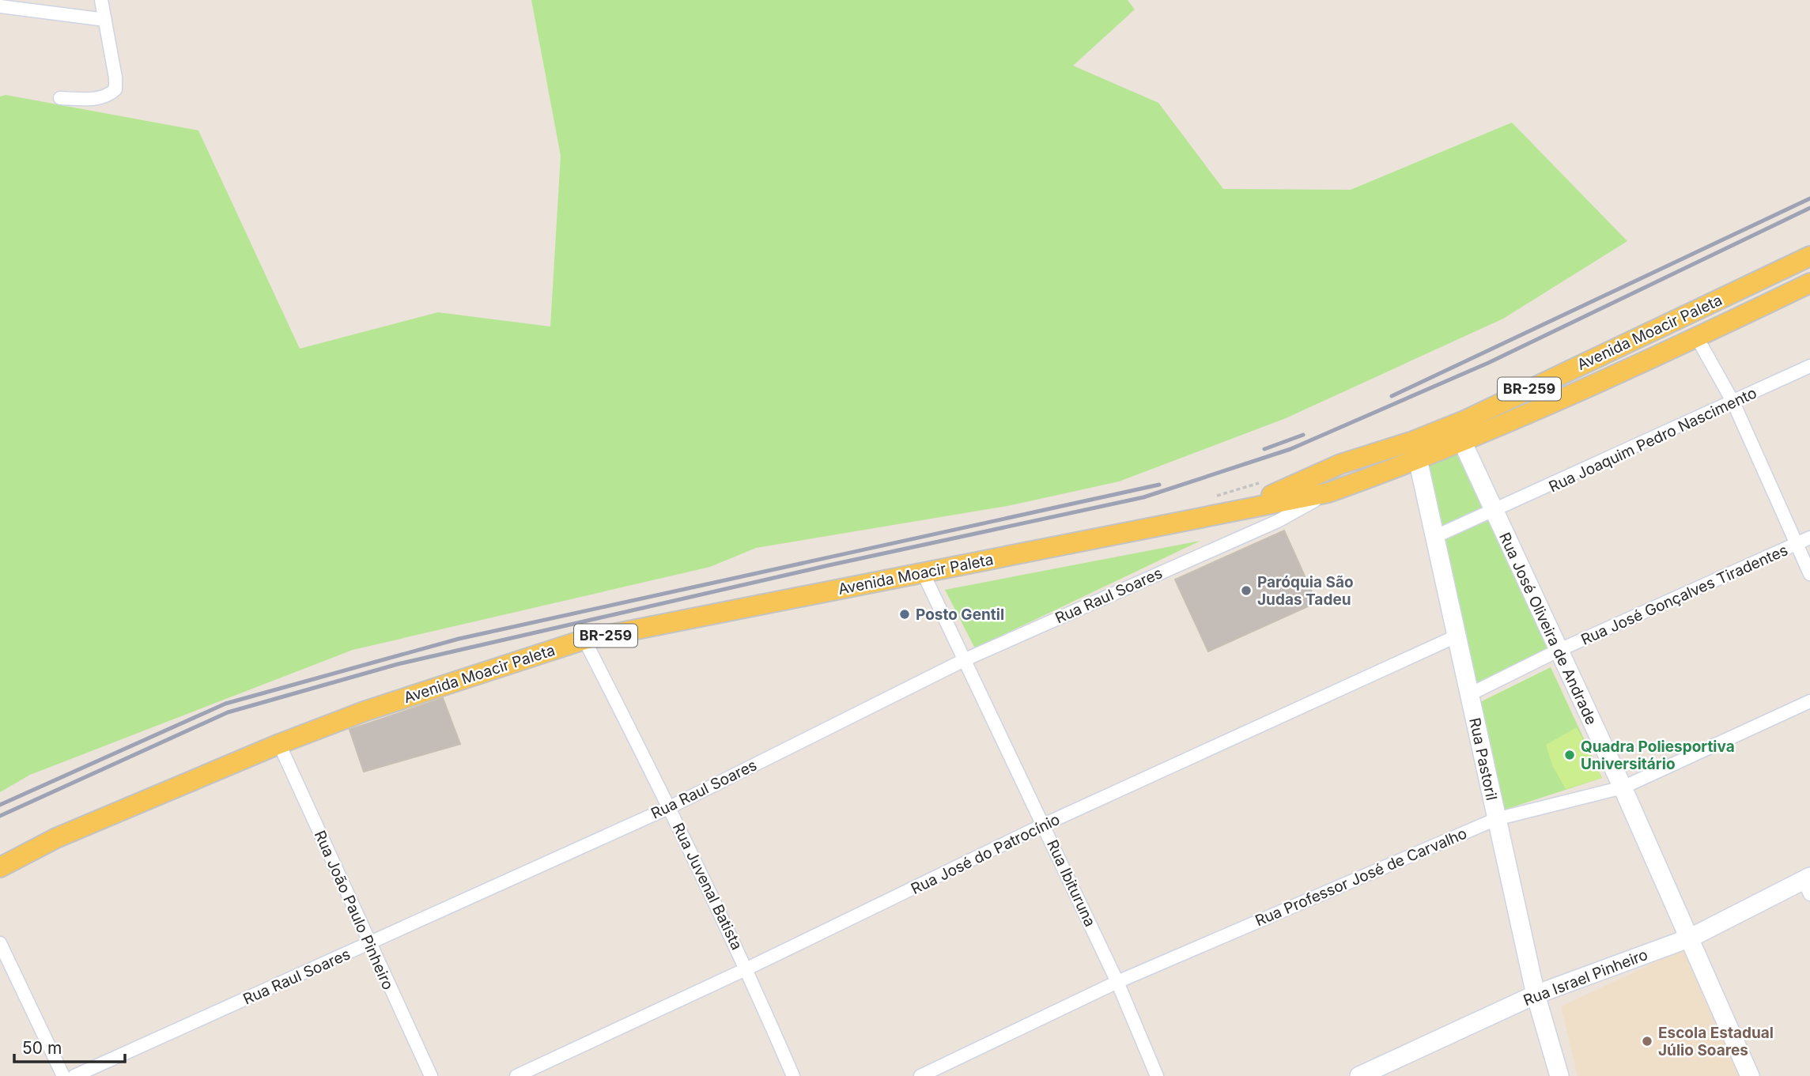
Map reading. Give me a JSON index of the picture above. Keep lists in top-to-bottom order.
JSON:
{
  "streets": {
    "main road": ["Avenida Moacir Paleta", "BR-259"],
    "street": [
      "Rua Joaquim Pedro Nascimento",
      "Rua José Gonçalves Tiradentes",
      "Rua Raul Soares",
      "Rua José Oliveira de Andrade",
      "Rua Pastoril",
      "Rua José do Patrocínio",
      "Rua Professor José de Carvalho",
      "Rua Ibituruna",
      "Rua Juvenal Batista",
      "Rua João Paulo Pinheiro",
      "Rua Israel Pinheiro"
    ]
  },
  "crossings": [
    ["Avenida Moacir Paleta", "Rua Raul Soares"],
    ["Avenida Moacir Paleta", "Rua José Oliveira de Andrade"],
    ["Avenida Moacir Paleta", "Rua Pastoril"],
    ["Avenida Moacir Paleta", "Rua Ibituruna"],
    ["Avenida Moacir Paleta", "Rua Juvenal Batista"],
    ["Avenida Moacir Paleta", "Rua João Paulo Pinheiro"],
    ["Rua Joaquim Pedro Nascimento", "Rua José Oliveira de Andrade"],
    ["Rua Joaquim Pedro Nascimento", "Rua Pastoril"],
    ["Rua José Gonçalves Tiradentes", "Rua José Oliveira de Andrade"],
    ["Rua José Gonçalves Tiradentes", "Rua Pastoril"],
    ["Rua Raul Soares", "Rua Ibituruna"],
    ["Rua Raul Soares", "Rua Juvenal Batista"],
    ["Rua Raul Soares", "Rua João Paulo Pinheiro"],
    ["Rua José Oliveira de Andrade", "Rua Professor José de Carvalho"],
    ["Rua José Oliveira de Andrade", "Rua Israel Pinheiro"],
    ["Rua Pastoril", "Rua José do Patrocínio"],
    ["Rua Pastoril", "Rua Professor José de Carvalho"],
    ["Rua Pastoril", "Rua Israel Pinheiro"],
    ["Rua José do Patrocínio", "Rua Ibituruna"],
    ["Rua José do Patrocínio", "Rua Juvenal Batista"],
    ["Rua Professor José de Carvalho", "Rua Ibituruna"]
  ],
  "places": [
    "Paróquia São Judas Tadeu",
    "Posto Gentil",
    "Quadra Poliesportiva Universitário",
    "Escola Estadual Júlio Soares"
  ],
  "scale_bar": "50 m"
}
